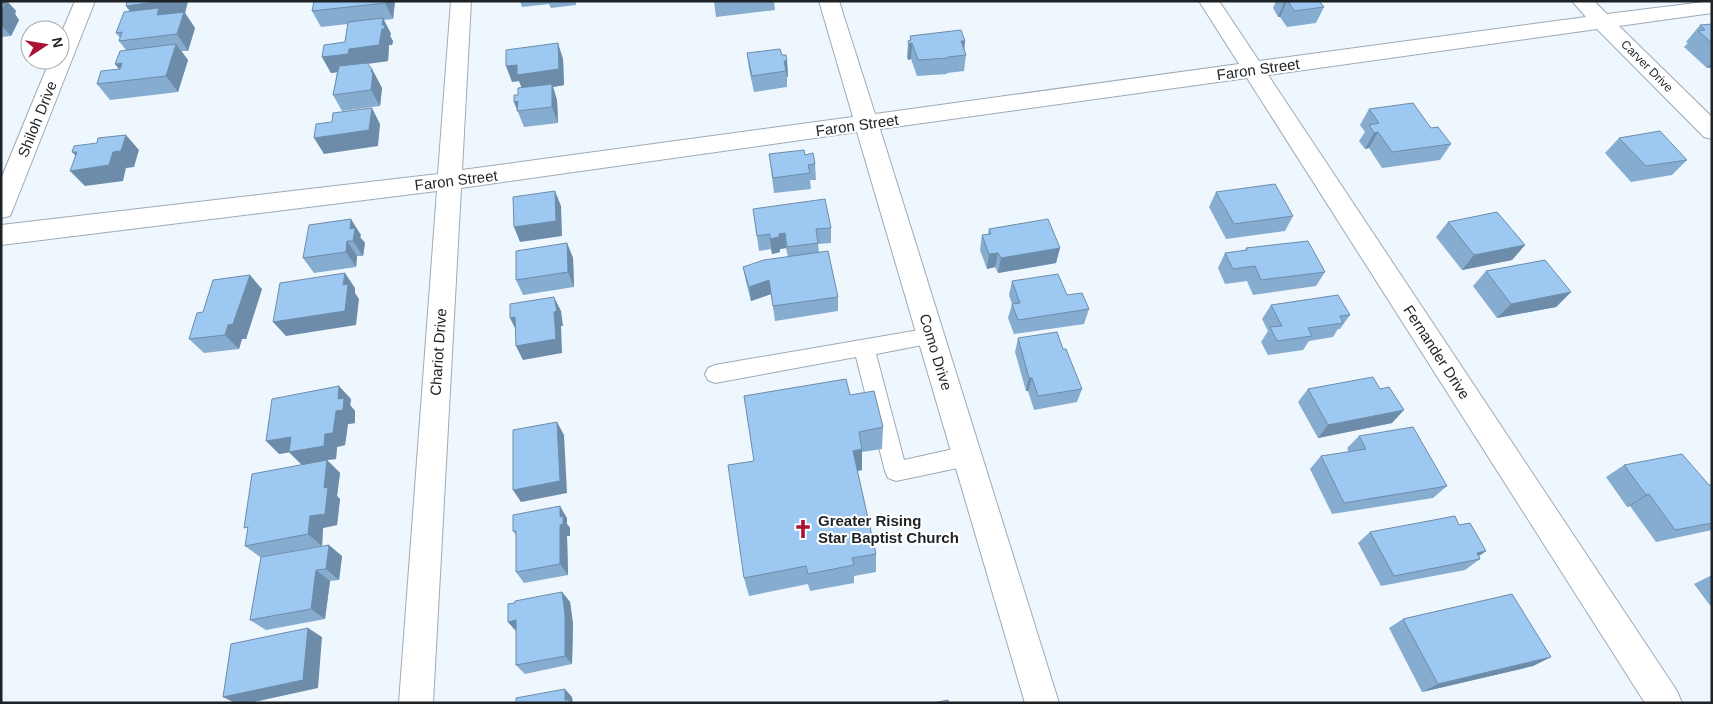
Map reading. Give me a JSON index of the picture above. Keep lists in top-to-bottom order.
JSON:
{
  "streets": {
    "street": [
      "Carver Drive",
      "Faron Street",
      "Shiloh Drive",
      "Chariot Drive",
      "Como Drive",
      "Fernander Drive"
    ]
  },
  "crossings": [
    ["Carver Drive", "Faron Street"],
    ["Faron Street", "Chariot Drive"],
    ["Faron Street", "Como Drive"],
    ["Faron Street", "Fernander Drive"]
  ],
  "places": {
    "church": ["Greater Rising Star Baptist Church"]
  },
  "north": "right"
}
